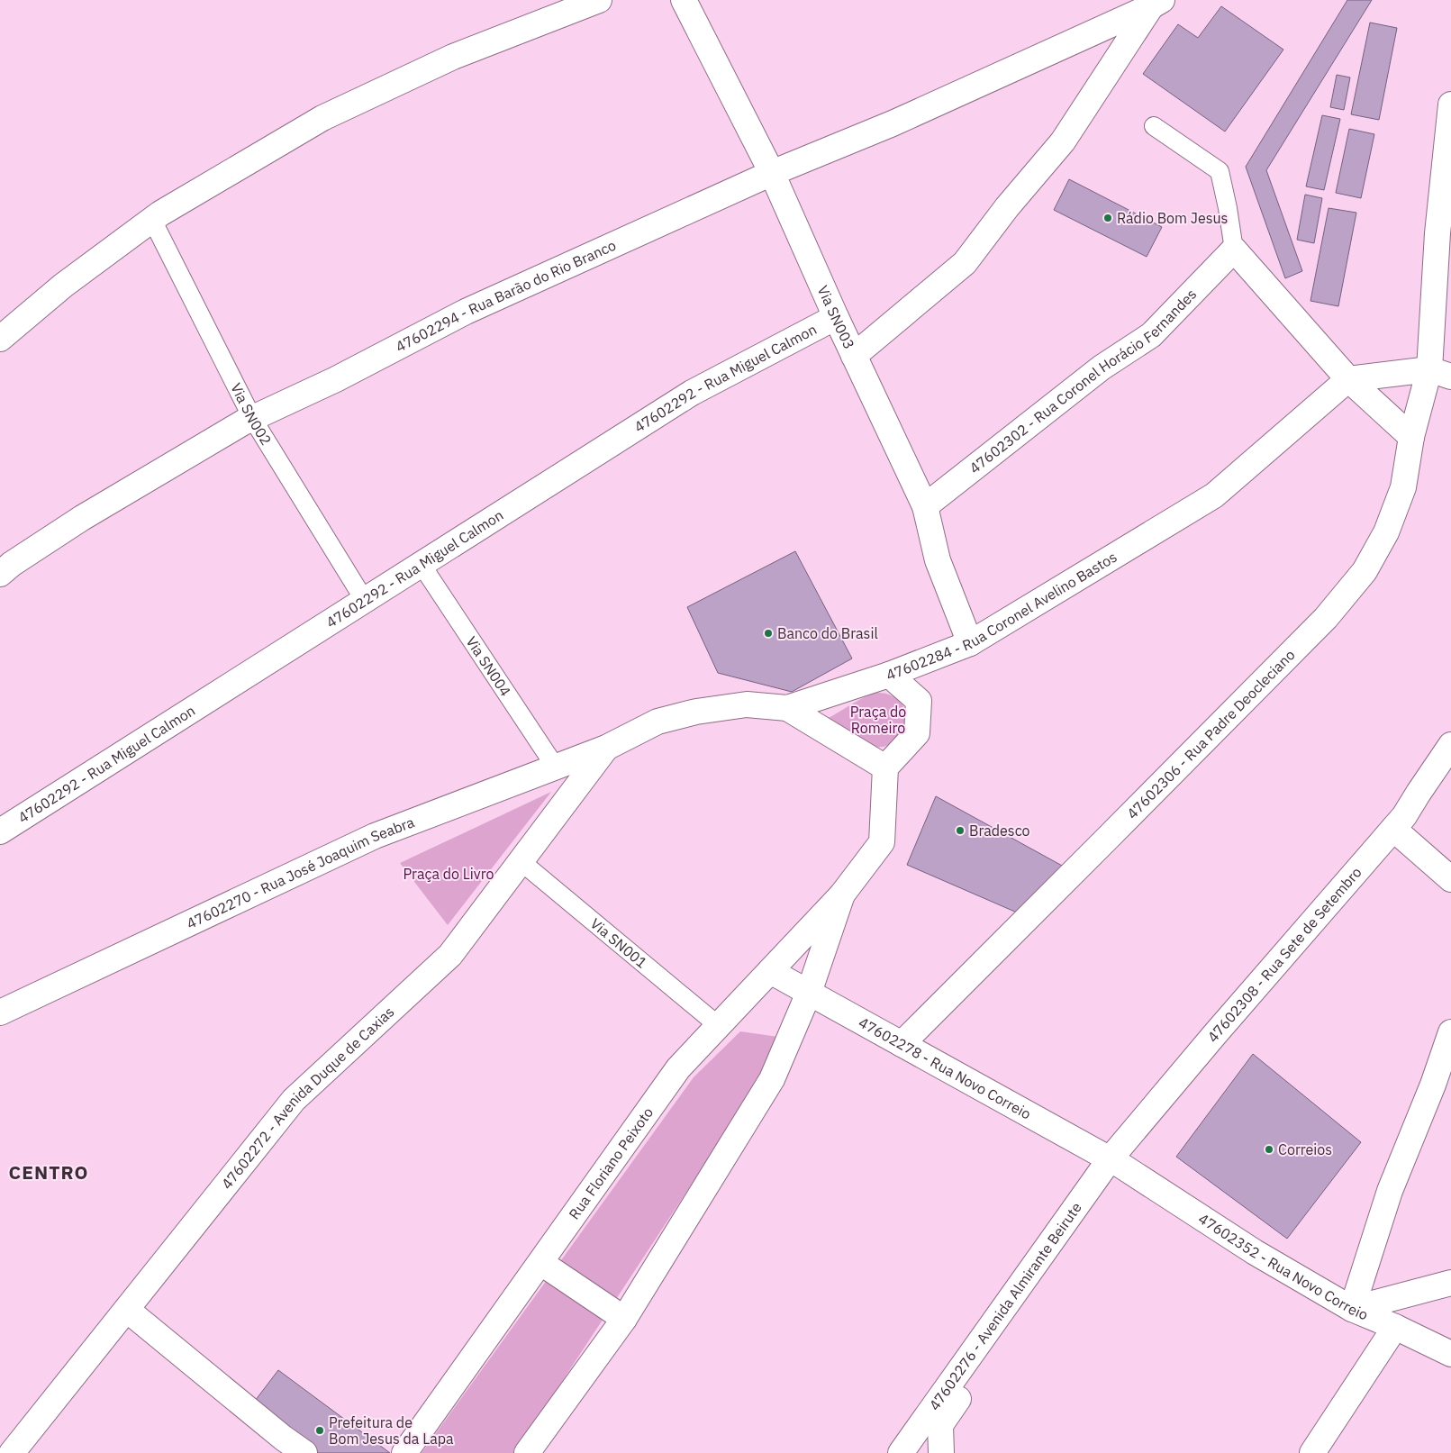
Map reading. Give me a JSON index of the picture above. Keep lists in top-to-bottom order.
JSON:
{
  "streets": {
    "street": [
      "47602294 - Rua Barão do Rio Branco",
      "Via SN003",
      "47602292 - Rua Miguel Calmon",
      "47602302 - Rua Coronel Horácio Fernandes",
      "47602284 - Rua Coronel Avelino Bastos",
      "47602306 - Rua Padre Deocleciano",
      "47602270 - Rua José Joaquim Seabra",
      "47602308 - Rua Sete de Setembro",
      "47602278 - Rua Novo Correio",
      "47602272 - Avenida Duque de Caxias",
      "Rua Floriano Peixoto",
      "47602352 - Rua Novo Correio",
      "47602276 - Avenida Almirante Beirute"
    ],
    "lane": ["Via SN002", "Via SN004", "Via SN001"]
  },
  "crossings": [
    ["47602294 - Rua Barão do Rio Branco", "Via SN003"],
    ["47602294 - Rua Barão do Rio Branco", "Via SN002"],
    ["Via SN003", "47602292 - Rua Miguel Calmon"],
    ["Via SN003", "47602302 - Rua Coronel Horácio Fernandes"],
    ["Via SN003", "47602284 - Rua Coronel Avelino Bastos"],
    ["47602292 - Rua Miguel Calmon", "Via SN002"],
    ["47602292 - Rua Miguel Calmon", "Via SN004"],
    ["47602284 - Rua Coronel Avelino Bastos", "47602270 - Rua José Joaquim Seabra"],
    ["47602284 - Rua Coronel Avelino Bastos", "47602272 - Avenida Duque de Caxias"],
    ["Via SN004", "47602270 - Rua José Joaquim Seabra"],
    ["47602306 - Rua Padre Deocleciano", "47602278 - Rua Novo Correio"],
    ["47602270 - Rua José Joaquim Seabra", "47602272 - Avenida Duque de Caxias"],
    ["Via SN001", "47602272 - Avenida Duque de Caxias"],
    ["Via SN001", "Rua Floriano Peixoto"],
    ["47602308 - Rua Sete de Setembro", "47602278 - Rua Novo Correio"],
    ["47602308 - Rua Sete de Setembro", "47602352 - Rua Novo Correio"],
    ["47602308 - Rua Sete de Setembro", "47602276 - Avenida Almirante Beirute"],
    ["47602278 - Rua Novo Correio", "Rua Floriano Peixoto"],
    ["47602278 - Rua Novo Correio", "47602352 - Rua Novo Correio"],
    ["47602278 - Rua Novo Correio", "47602276 - Avenida Almirante Beirute"],
    ["47602352 - Rua Novo Correio", "47602276 - Avenida Almirante Beirute"]
  ],
  "districts": ["CENTRO"],
  "parks": ["Praça do Romeiro", "Praça do Livro"],
  "places": [
    "Rádio Bom Jesus",
    "Banco do Brasil",
    "Bradesco",
    "Correios",
    "Prefeitura de Bom Jesus da Lapa"
  ]
}
